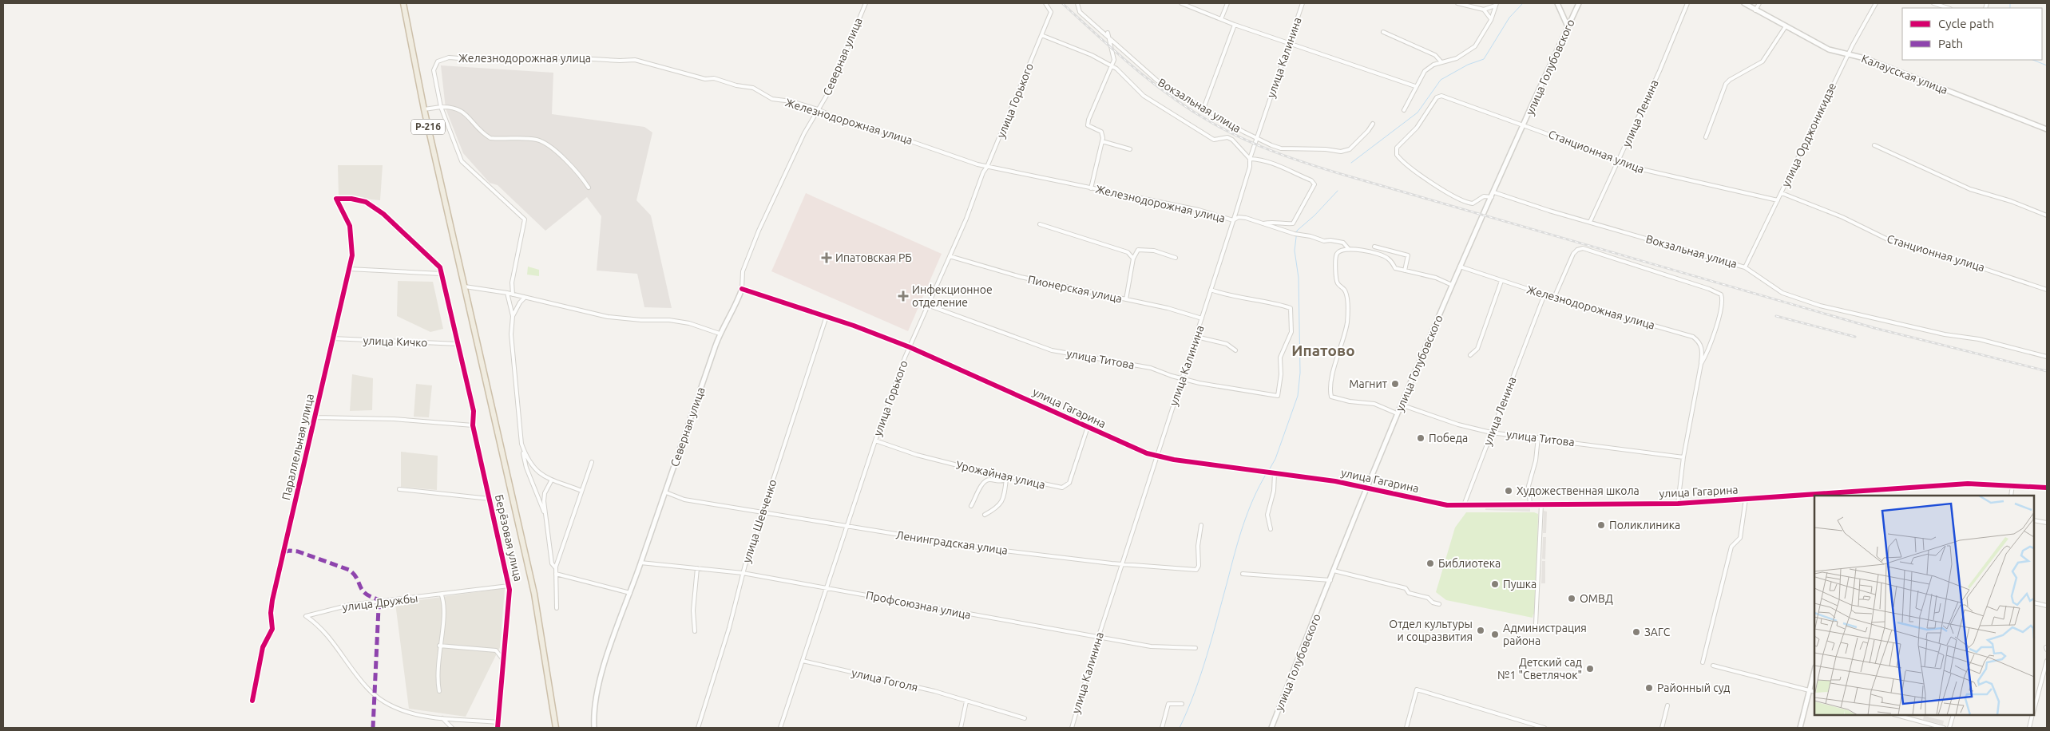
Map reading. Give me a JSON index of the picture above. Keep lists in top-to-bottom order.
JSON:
{
  "streets": {
    "highway": ["Р-216"],
    "street": [
      "Северная улица",
      "улица Калинина",
      "Железнодорожная улица",
      "улица Голубовского",
      "Калаусская улица",
      "улица Горького",
      "Вокзальная улица",
      "улица Ленина",
      "улица Орджоникидзе",
      "Станционная улица",
      "Пионерская улица",
      "улица Кичко",
      "улица Титова",
      "улица Гагарина",
      "Параллельная улица",
      "Урожайная улица",
      "улица Шевченко",
      "Берёзовая улица",
      "Ленинградская улица",
      "улица Дружбы",
      "Профсоюзная улица",
      "улица Гоголя"
    ]
  },
  "crossings": [
    ["Северная улица", "Железнодорожная улица"],
    ["Северная улица", "улица Гагарина"],
    ["Северная улица", "Ленинградская улица"],
    ["Северная улица", "Профсоюзная улица"],
    ["улица Калинина", "Железнодорожная улица"],
    ["улица Калинина", "Вокзальная улица"],
    ["улица Калинина", "Пионерская улица"],
    ["улица Калинина", "улица Титова"],
    ["улица Калинина", "улица Гагарина"],
    ["улица Калинина", "Ленинградская улица"],
    ["улица Калинина", "Профсоюзная улица"],
    ["Железнодорожная улица", "улица Голубовского"],
    ["Железнодорожная улица", "улица Горького"],
    ["Железнодорожная улица", "улица Ленина"],
    ["улица Голубовского", "Вокзальная улица"],
    ["улица Голубовского", "Станционная улица"],
    ["улица Голубовского", "улица Титова"],
    ["улица Голубовского", "улица Гагарина"],
    ["Калаусская улица", "улица Орджоникидзе"],
    ["улица Горького", "Вокзальная улица"],
    ["улица Горького", "Пионерская улица"],
    ["улица Горького", "улица Титова"],
    ["улица Горького", "улица Гагарина"],
    ["улица Горького", "Урожайная улица"],
    ["улица Горького", "Ленинградская улица"],
    ["улица Горького", "Профсоюзная улица"],
    ["улица Горького", "улица Гоголя"],
    ["Вокзальная улица", "улица Ленина"],
    ["Вокзальная улица", "улица Орджоникидзе"],
    ["Вокзальная улица", "Станционная улица"],
    ["улица Ленина", "Станционная улица"],
    ["улица Ленина", "улица Титова"],
    ["улица Ленина", "улица Гагарина"],
    ["улица Орджоникидзе", "Станционная улица"],
    ["улица Кичко", "Параллельная улица"],
    ["улица Кичко", "Берёзовая улица"],
    ["улица Гагарина", "Урожайная улица"],
    ["улица Гагарина", "улица Шевченко"],
    ["Параллельная улица", "Берёзовая улица"],
    ["улица Шевченко", "Ленинградская улица"],
    ["улица Шевченко", "Профсоюзная улица"],
    ["Берёзовая улица", "улица Дружбы"]
  ],
  "districts": ["Ипатово"],
  "places": {
    "health": ["Ипатовская РБ", "Инфекционное отделение"],
    "other": [
      "Магнит",
      "Победа",
      "Художественная школа",
      "Поликлиника",
      "Библиотека",
      "Пушка",
      "ОМВД",
      "Отдел культуры и соцразвития",
      "ЗАГС",
      "Администрация района",
      "Детский сад №1 \"Светлячок\"",
      "Районный суд"
    ]
  },
  "legend": ["Cycle path", "Path"]
}
